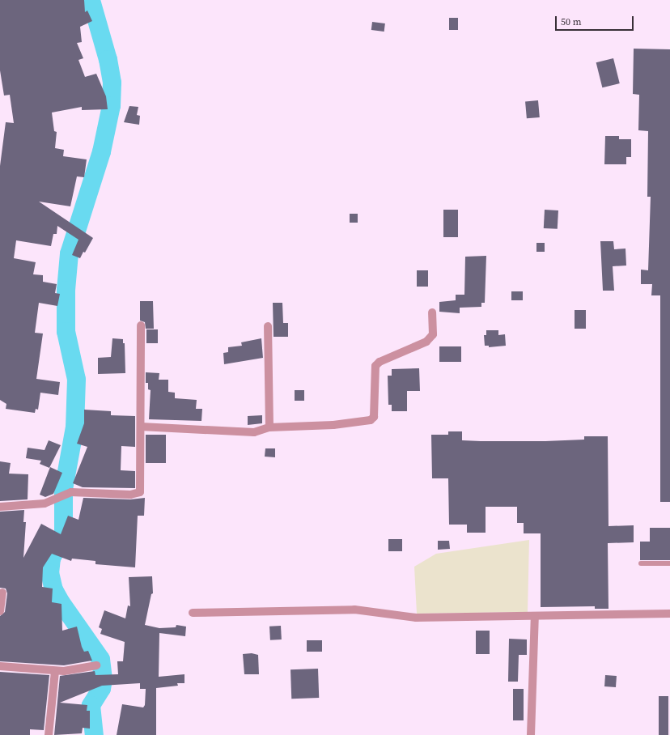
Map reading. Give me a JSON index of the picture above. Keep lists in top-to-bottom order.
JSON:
{
  "scale_bar": "50 m"
}
